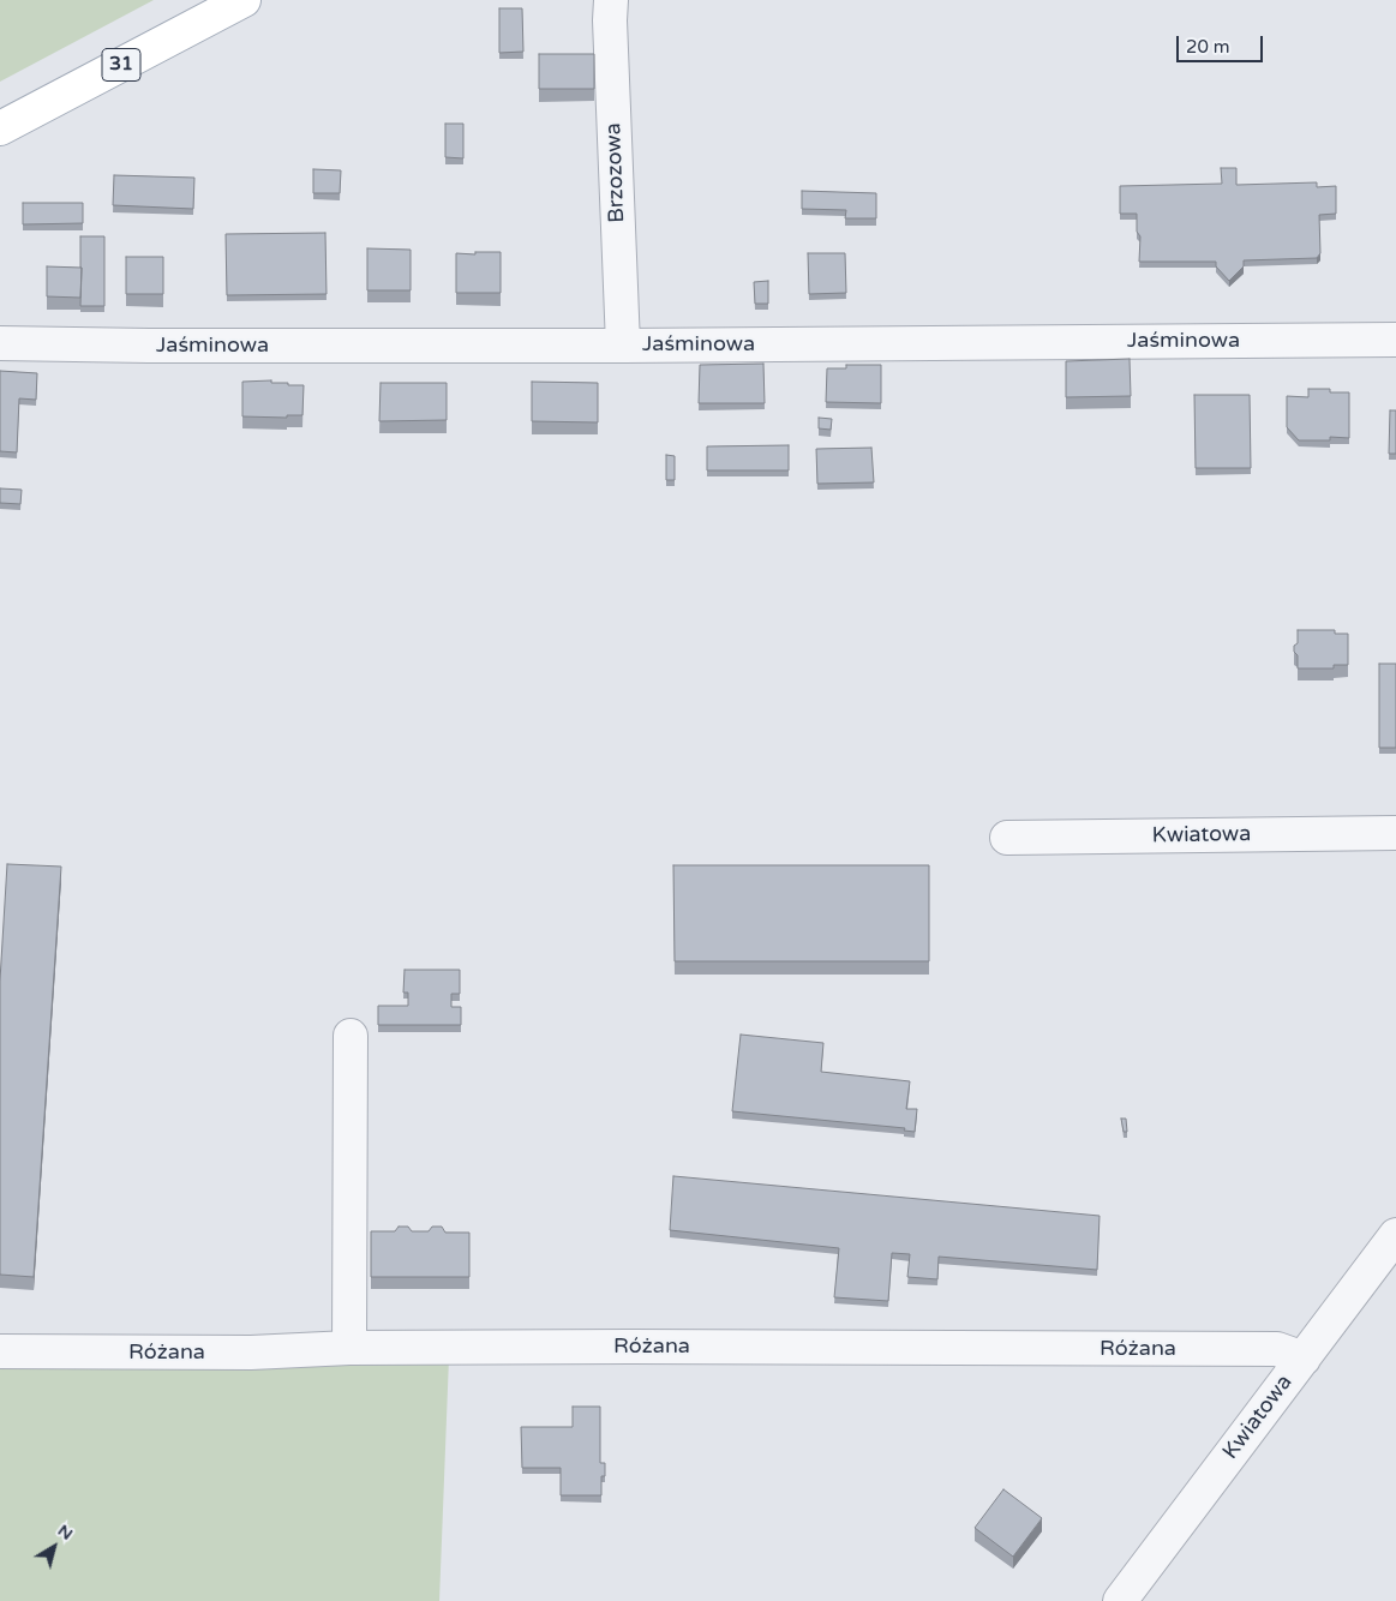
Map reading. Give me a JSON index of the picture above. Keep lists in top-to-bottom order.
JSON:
{
  "streets": {
    "main road": ["31"],
    "street": [
      "Brzozowa",
      "Jaśminowa",
      "Kwiatowa",
      "Różana"
    ]
  },
  "crossings": [
    ["Brzozowa", "Jaśminowa"],
    ["Kwiatowa", "Różana"]
  ],
  "scale_bar": "20 m",
  "north": "top right"
}
